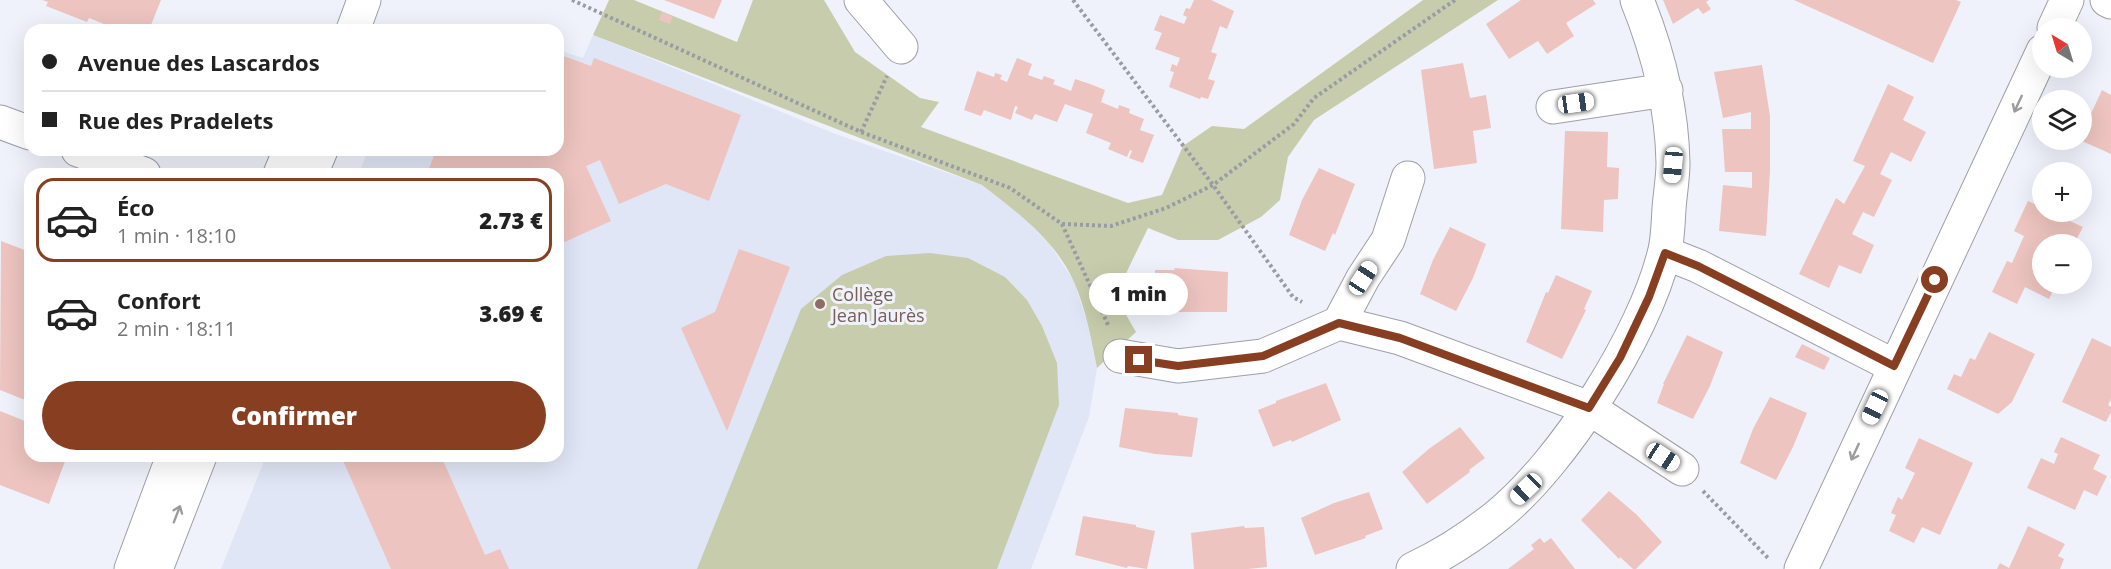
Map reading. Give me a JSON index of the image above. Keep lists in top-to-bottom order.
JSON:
{
  "places": ["Collège Jean Jaurès"],
  "north": "top left",
  "page": {
    "map_buttons": ["+", "−"],
    "banner": ["Avenue des Lascardos", "Rue des Pradelets"],
    "list": [
      {
        "name": "Éco",
        "note": "1 min · 18:10",
        "value": "2.73 €"
      },
      {
        "name": "Confort",
        "note": "2 min · 18:11",
        "value": "3.69 €"
      }
    ],
    "bubble": "1 min",
    "buttons": "Confirmer"
  }
}
